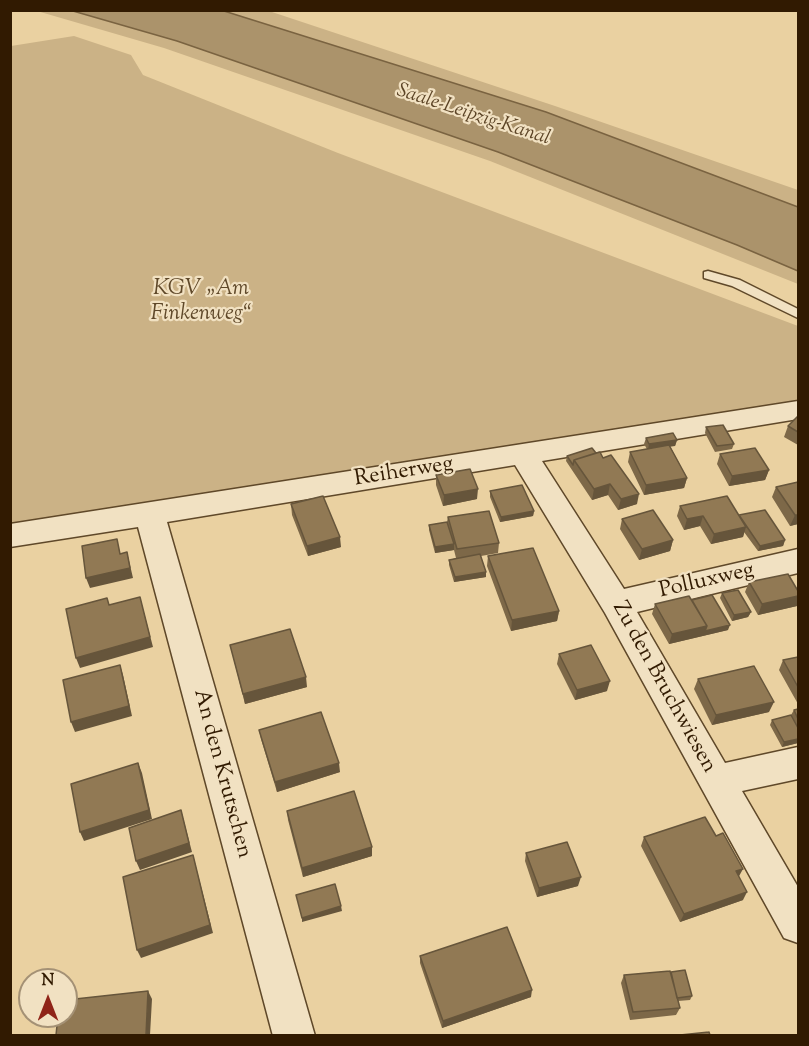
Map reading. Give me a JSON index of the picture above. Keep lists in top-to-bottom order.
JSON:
{
  "streets": {
    "street": [
      "Reiherweg",
      "Polluxweg",
      "Zu den Bruchwiesen",
      "An den Krutschen"
    ]
  },
  "crossings": [
    ["Reiherweg", "Zu den Bruchwiesen"],
    ["Reiherweg", "An den Krutschen"],
    ["Polluxweg", "Zu den Bruchwiesen"]
  ],
  "water": ["Saale-Leipzig-Kanal"],
  "parks": ["KGV „Am Finkenweg“"],
  "north": "top"
}
